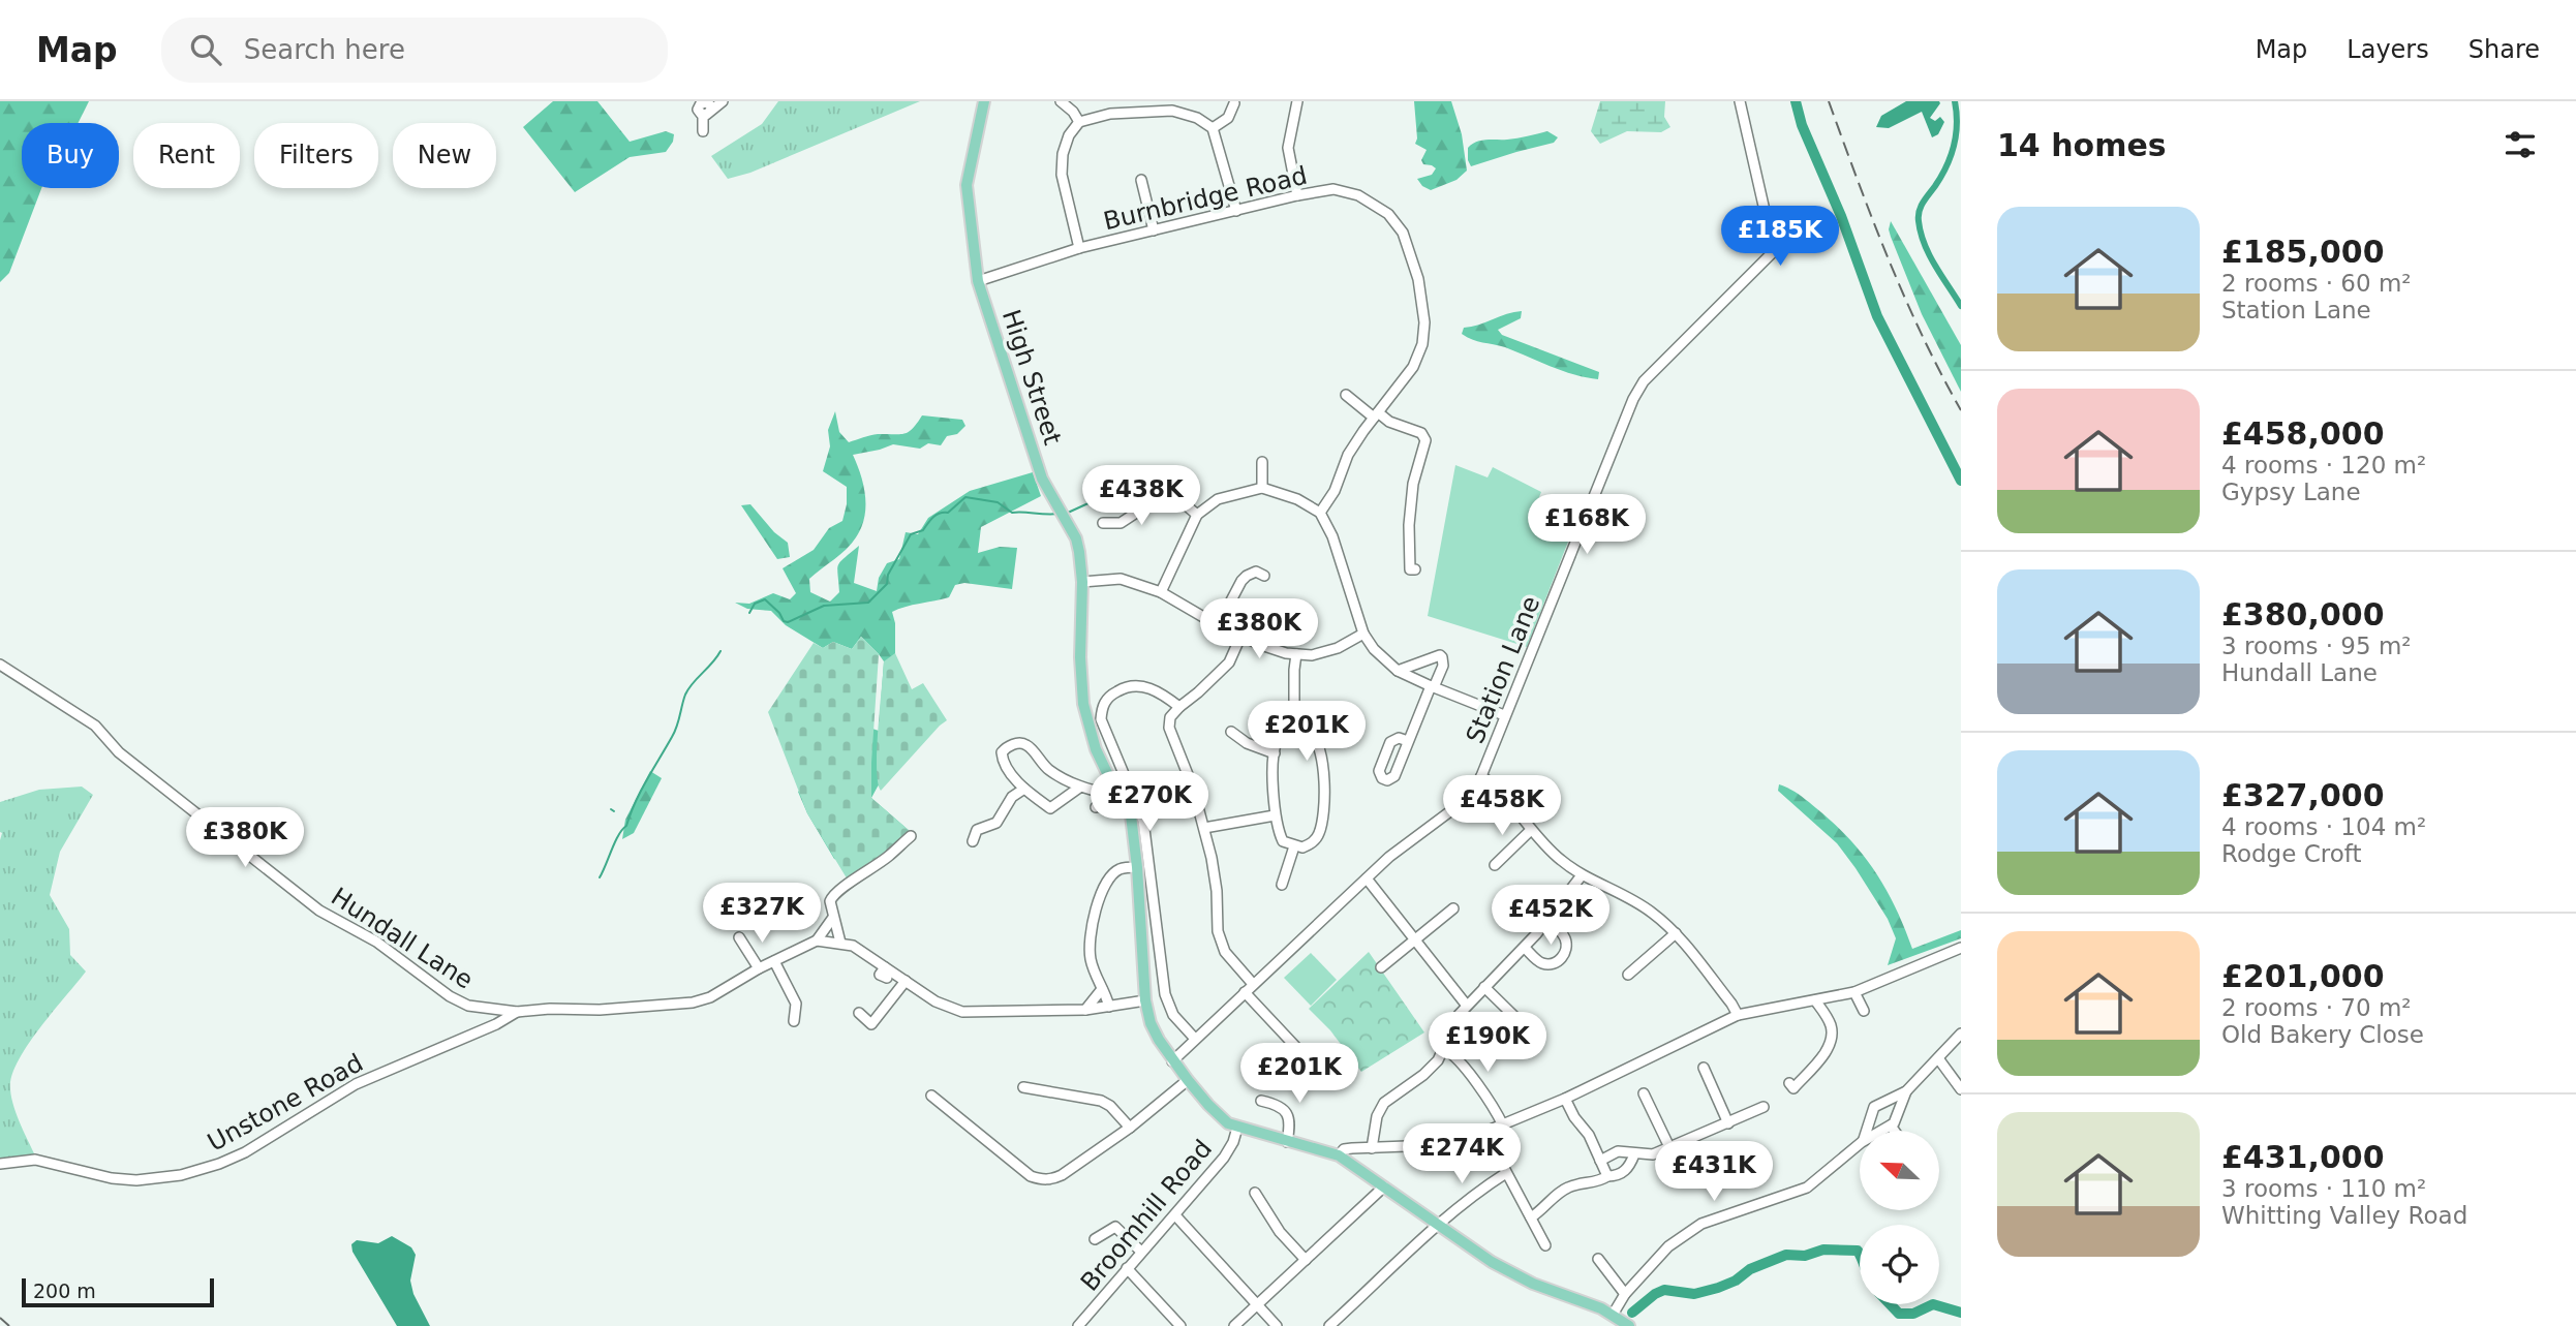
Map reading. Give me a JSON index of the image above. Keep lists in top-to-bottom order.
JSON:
{
  "streets": {
    "main road": ["High Street"],
    "street": [
      "Burnbridge Road",
      "Station Lane",
      "Hundall Lane",
      "Unstone Road",
      "Broomhill Road"
    ]
  },
  "crossings": [
    ["Burnbridge Road", "High Street"],
    ["High Street", "Station Lane"],
    ["High Street", "Broomhill Road"],
    ["Hundall Lane", "Unstone Road"]
  ],
  "scale_bar": "200 m",
  "north": "top left",
  "page": {
    "header": "Map",
    "search": "Search here",
    "nav": ["Map", "Layers", "Share"],
    "heading": "14 homes",
    "chip": [
      "Buy",
      "Rent",
      "Filters",
      "New"
    ],
    "list": [
      {
        "name": "£185,000",
        "note": "2 rooms · 60 m² · Station Lane"
      },
      {
        "name": "£458,000",
        "note": "4 rooms · 120 m² · Gypsy Lane"
      },
      {
        "name": "£380,000",
        "note": "3 rooms · 95 m² · Hundall Lane"
      },
      {
        "name": "£327,000",
        "note": "4 rooms · 104 m² · Rodge Croft"
      },
      {
        "name": "£201,000",
        "note": "2 rooms · 70 m² · Old Bakery Close"
      },
      {
        "name": "£431,000",
        "note": "3 rooms · 110 m² · Whitting Valley Road"
      }
    ],
    "price": [
      "£185K",
      "£438K",
      "£168K",
      "£380K",
      "£201K",
      "£270K",
      "£458K",
      "£380K",
      "£327K",
      "£452K",
      "£190K",
      "£201K",
      "£274K",
      "£431K"
    ],
    "scale": "200 m"
  }
}
